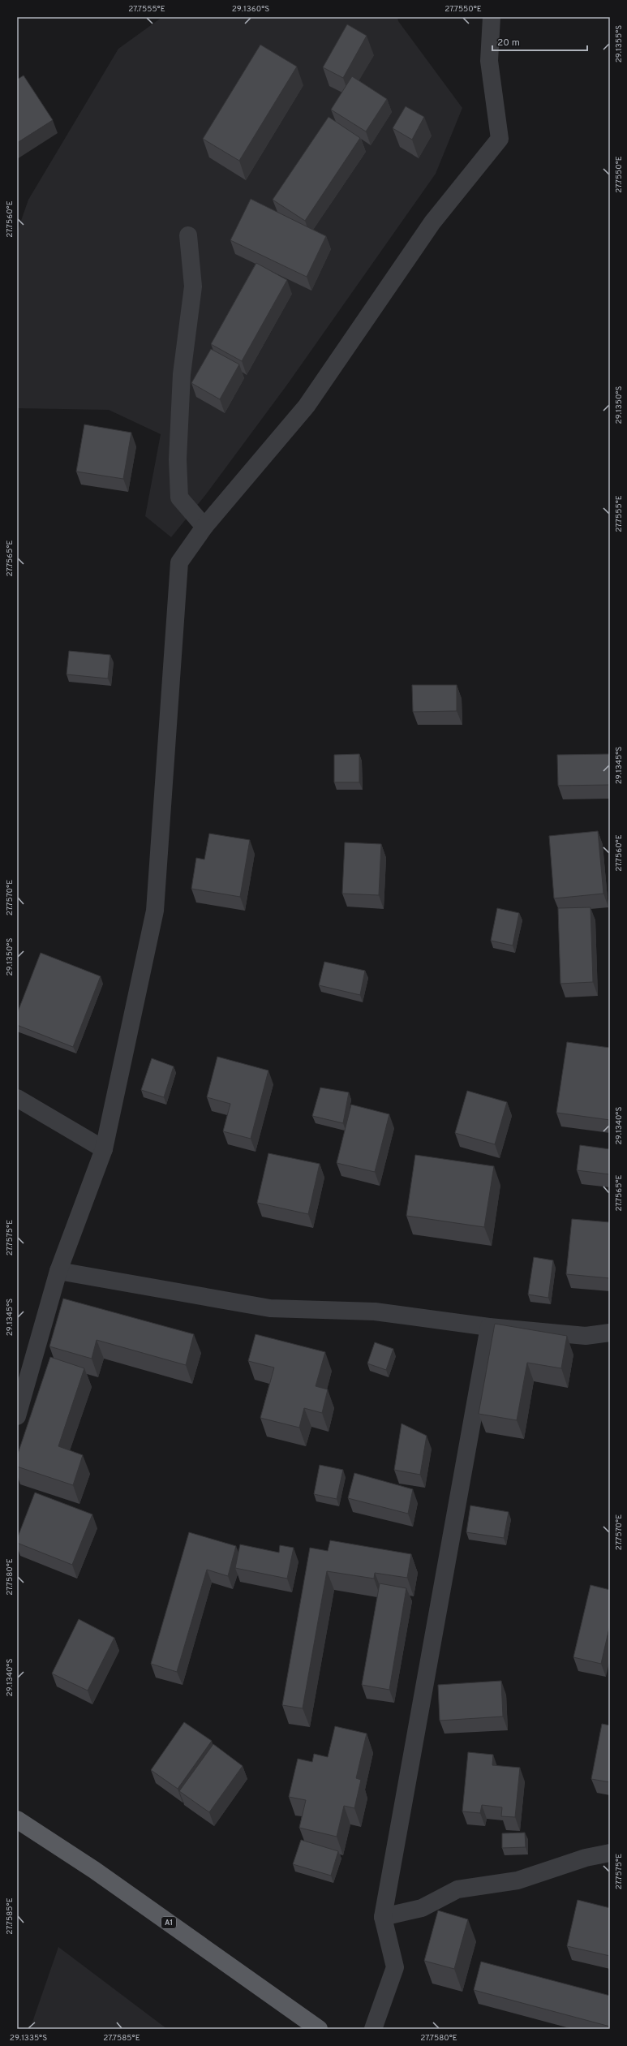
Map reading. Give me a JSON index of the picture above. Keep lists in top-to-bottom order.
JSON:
{
  "streets": {
    "main road": ["A1"]
  },
  "scale_bar": "20 m",
  "coordinates": [
    "27.7555°E",
    "29.1360°S",
    "27.7550°E",
    "29.1355°S",
    "27.7560°E",
    "29.1350°S",
    "27.7565°E",
    "29.1345°S",
    "27.7570°E",
    "29.1340°S",
    "27.7575°E",
    "27.7580°E",
    "27.7585°E",
    "29.1335°S"
  ]
}
